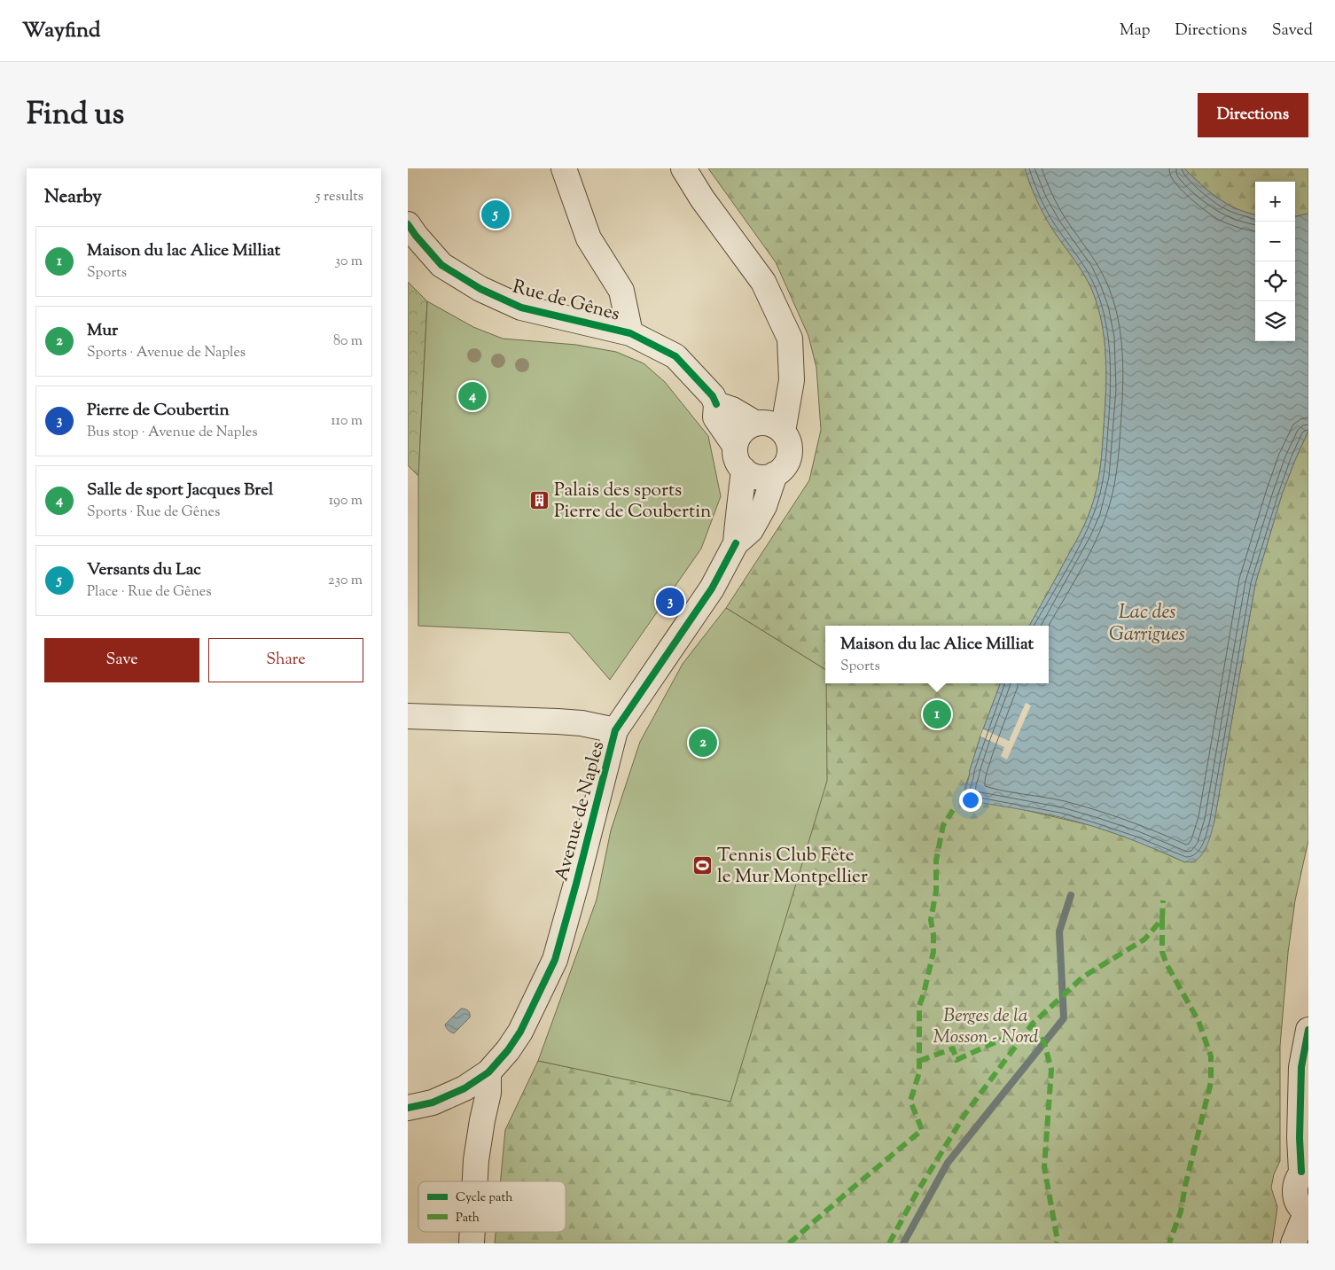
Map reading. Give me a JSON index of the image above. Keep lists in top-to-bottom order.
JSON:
{
  "streets": {
    "street": ["Rue de Gênes", "Avenue de Naples"]
  },
  "crossings": [
    ["Rue de Gênes", "Avenue de Naples"]
  ],
  "water": ["Lac des Garrigues"],
  "parks": ["Berges de la Mosson - Nord"],
  "places": {
    "building": ["Palais des sports Pierre de Coubertin"],
    "sports": ["Tennis Club Fête le Mur Montpellier"]
  },
  "legend": ["Cycle path", "Path"],
  "page": {
    "header": "Wayfind",
    "nav": ["Map", "Directions", "Saved"],
    "title": "Find us",
    "buttons": [
      "Directions",
      ["Save", "Share"]
    ],
    "heading": ["Nearby", "5 results"],
    "map_buttons": ["+", "−"],
    "pins": [
      "5",
      "4",
      "3",
      "1",
      "2"
    ],
    "list": [
      {
        "mark": "1",
        "name": "Maison du lac Alice Milliat",
        "note": "Sports",
        "value": "30 m"
      },
      {
        "mark": "2",
        "name": "Mur",
        "note": "Sports · Avenue de Naples",
        "value": "80 m"
      },
      {
        "mark": "3",
        "name": "Pierre de Coubertin",
        "note": "Bus stop · Avenue de Naples",
        "value": "110 m"
      },
      {
        "mark": "4",
        "name": "Salle de sport Jacques Brel",
        "note": "Sports · Rue de Gênes",
        "value": "190 m"
      },
      {
        "mark": "5",
        "name": "Versants du Lac",
        "note": "Place · Rue de Gênes",
        "value": "230 m"
      }
    ],
    "popup": ["Maison du lac Alice Milliat", "Sports"]
  }
}
